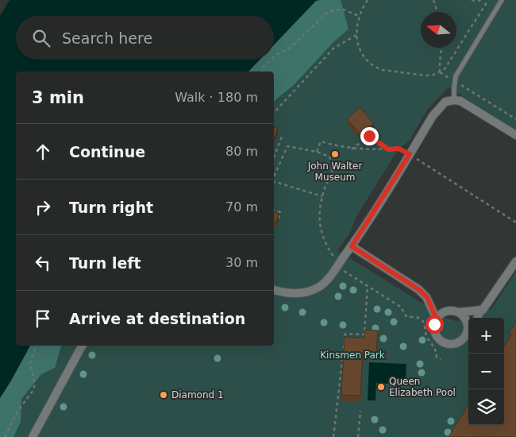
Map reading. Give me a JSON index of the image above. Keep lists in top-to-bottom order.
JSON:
{
  "parks": ["Kinsmen Park"],
  "places": ["John Walter Museum", "Queen Elizabeth Pool", "Diamond 1"],
  "north": "left",
  "page": {
    "search": "Search here",
    "heading": ["3 min", "Walk · 180 m"],
    "list": [
      ["Continue", "80 m"],
      ["Turn right", "70 m"],
      ["Turn left", "30 m"],
      "Arrive at destination"
    ],
    "map_buttons": ["+", "−"]
  }
}
